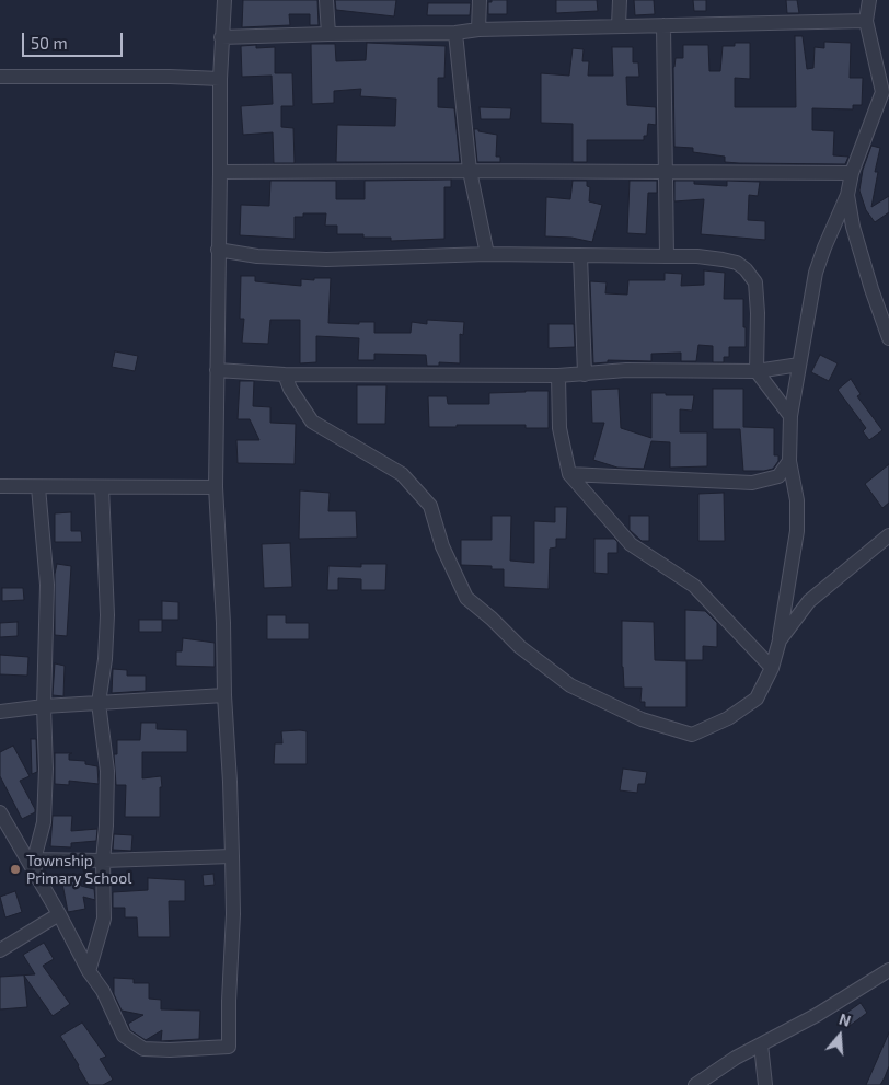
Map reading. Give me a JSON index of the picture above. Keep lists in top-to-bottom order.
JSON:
{
  "places": ["Township Primary School"],
  "scale_bar": "50 m",
  "north": "top"
}
